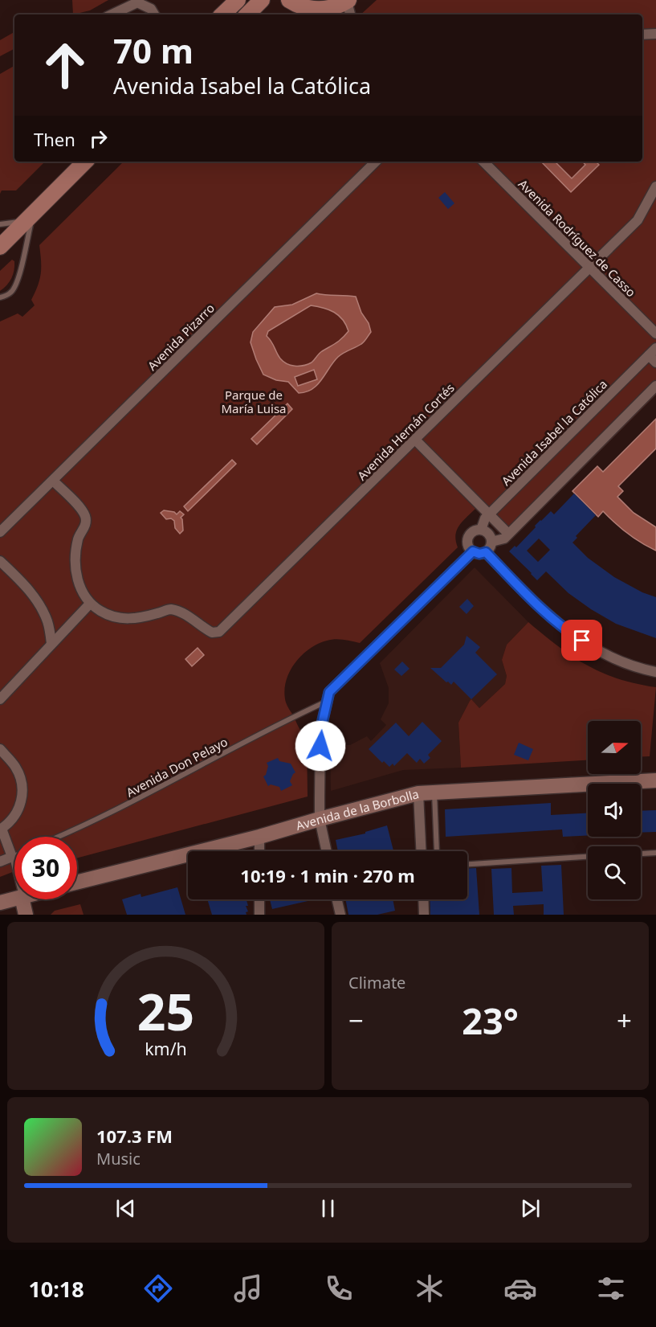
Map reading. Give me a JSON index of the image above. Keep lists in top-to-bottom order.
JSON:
{
  "streets": {
    "main road": ["Avenida de la Borbolla"],
    "street": [
      "Avenida Rodríguez de Casso",
      "Avenida Pizarro",
      "Avenida Hernán Cortés",
      "Avenida Isabel la Católica"
    ],
    "lane": ["Avenida Don Pelayo"]
  },
  "crossings": [
    ["Avenida Rodríguez de Casso", "Avenida Hernán Cortés"]
  ],
  "parks": ["Parque de María Luisa"],
  "north": "right",
  "page": {
    "turn": ["70 m", "Avenida Isabel la Católica"],
    "then": "Then",
    "limit": "30",
    "trip": "10:19 · 1 min · 270 m",
    "tile": "Climate",
    "heat": ["−", "23°", "+"],
    "song": ["107.3 FM", "Music"],
    "tabs": "10:18",
    "gauge": ["25", "km/h"]
  }
}
